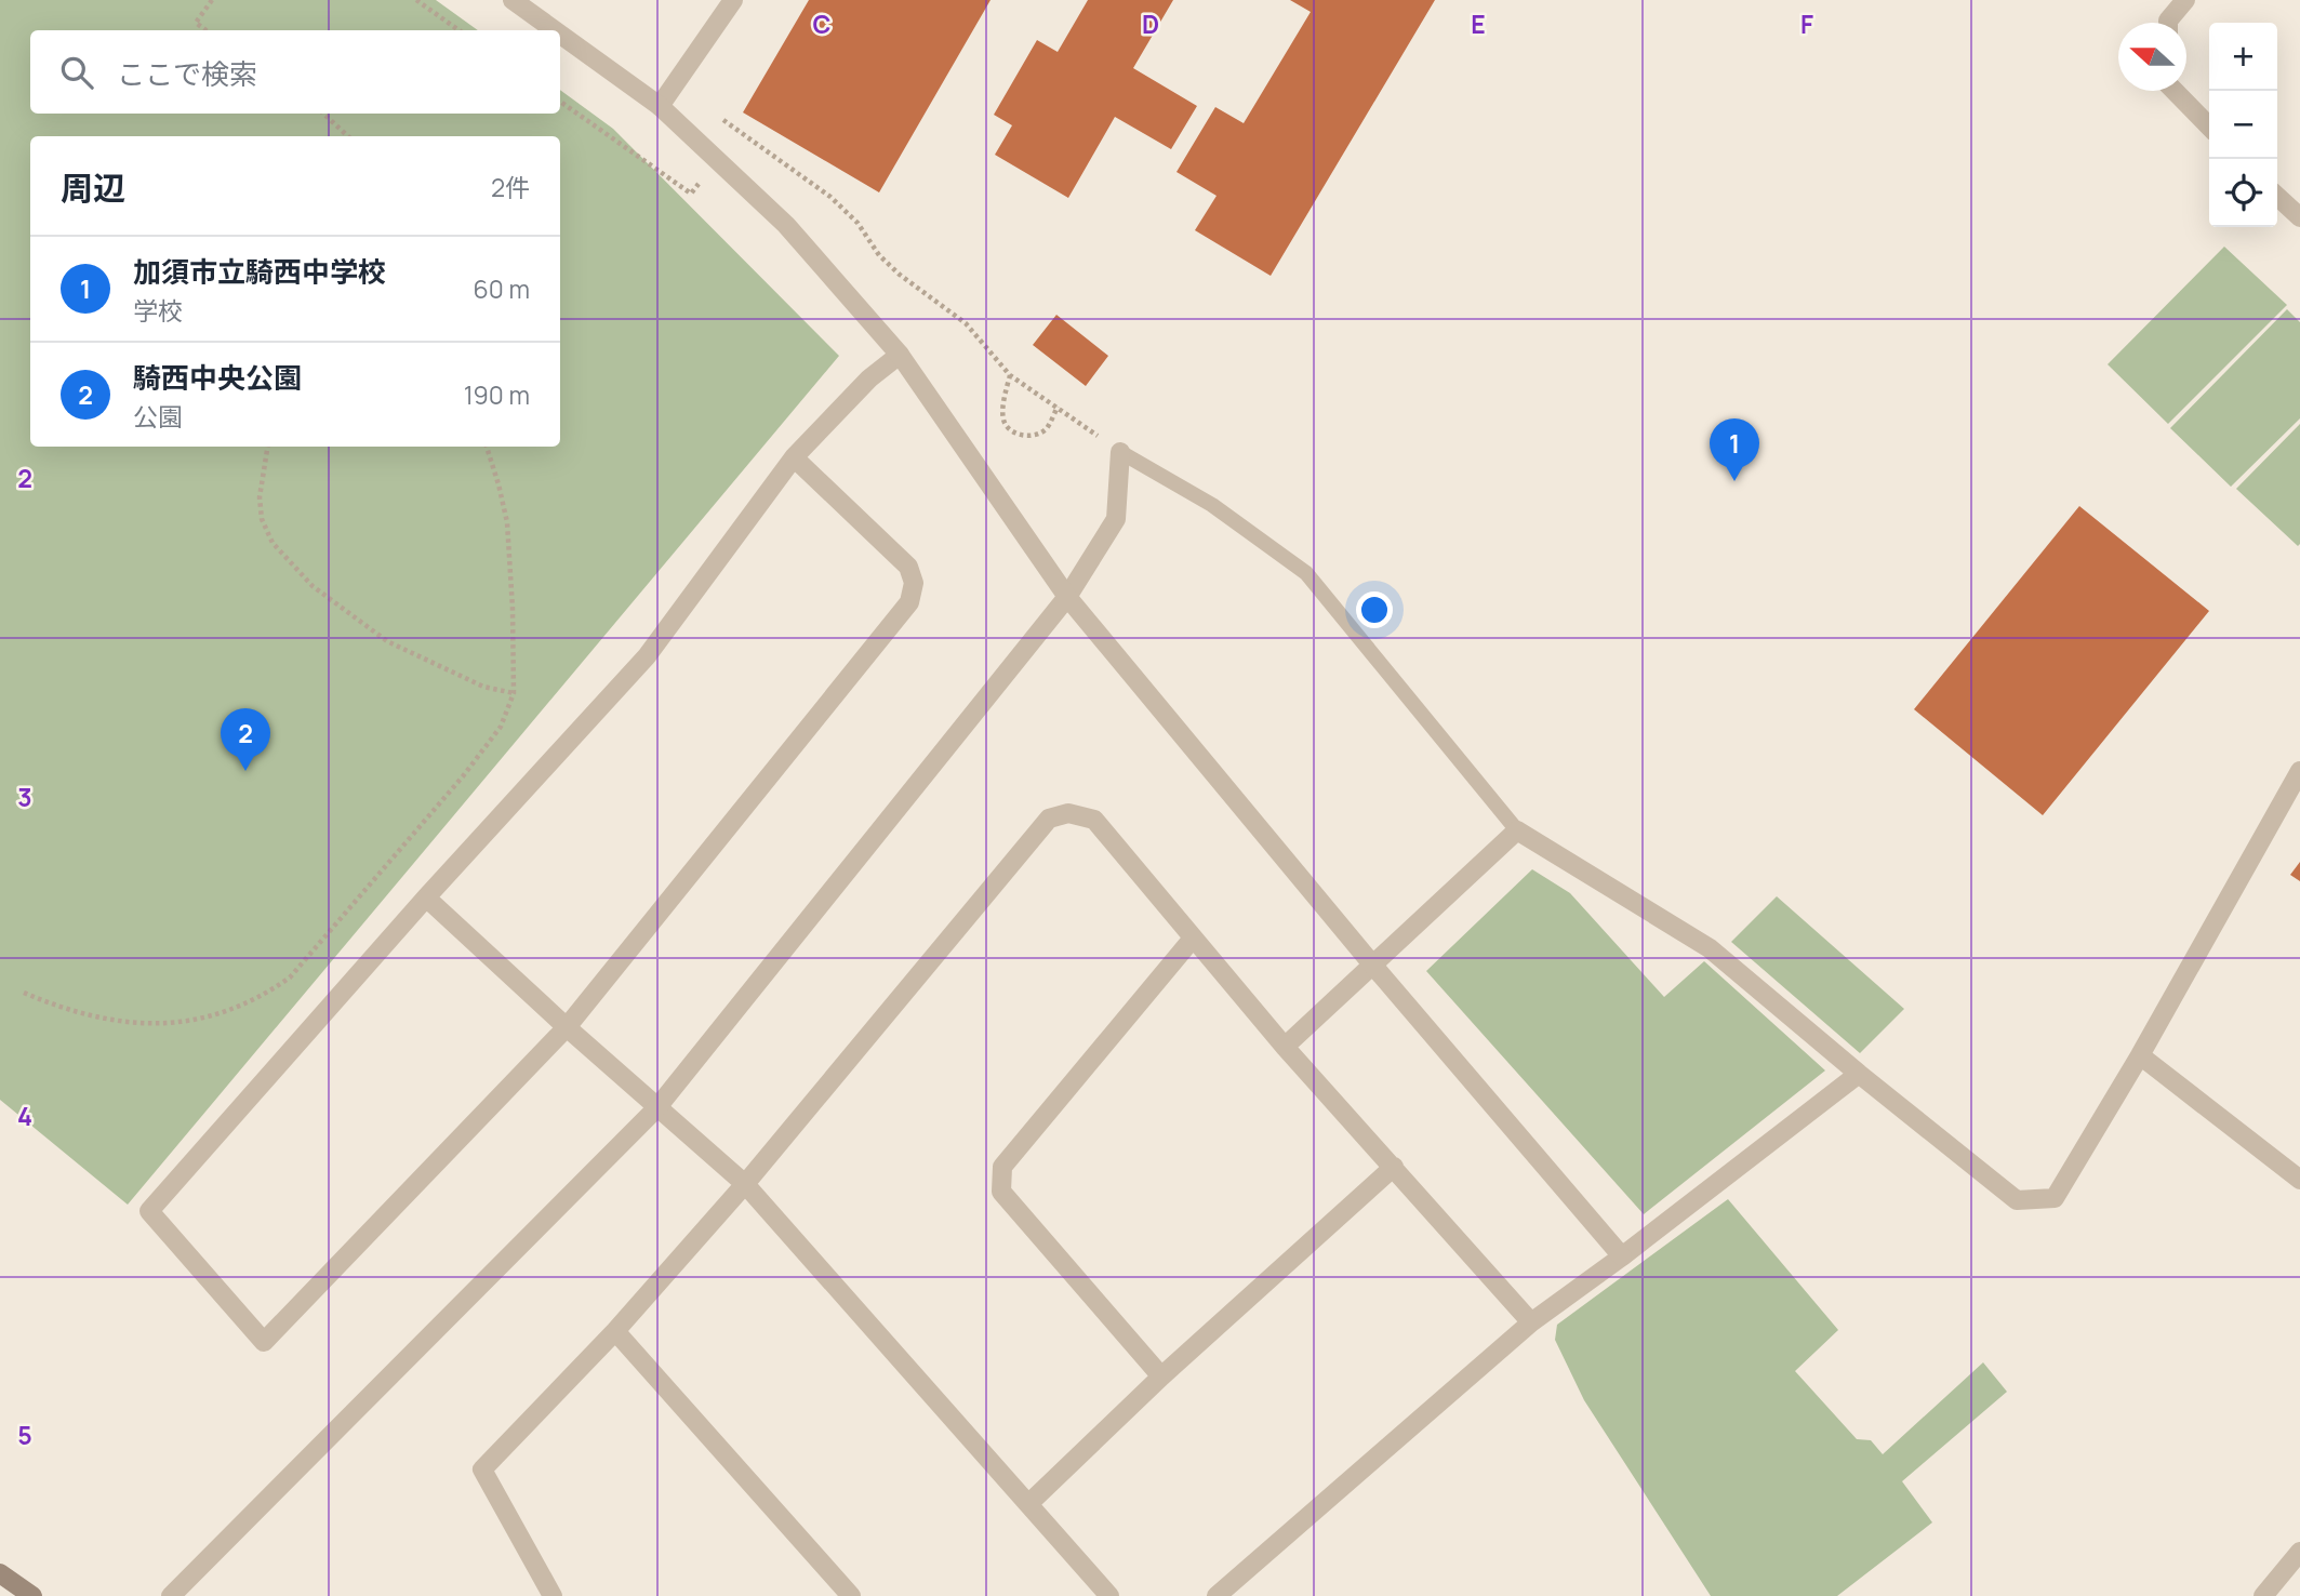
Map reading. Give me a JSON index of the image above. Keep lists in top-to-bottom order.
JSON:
{
  "north": "left",
  "page": {
    "map_buttons": ["+", "−"],
    "search": "ここで検索",
    "heading": ["周辺", "2件"],
    "list": [
      {
        "mark": "1",
        "name": "加須市立騎西中学校",
        "note": "学校",
        "value": "60 m"
      },
      {
        "mark": "2",
        "name": "騎西中央公園",
        "note": "公園",
        "value": "190 m"
      }
    ],
    "pins": ["1", "2"]
  },
  "grid": {
    "columns": [
      "C",
      "D",
      "E",
      "F"
    ],
    "rows": [
      "2",
      "3",
      "4",
      "5"
    ]
  }
}
